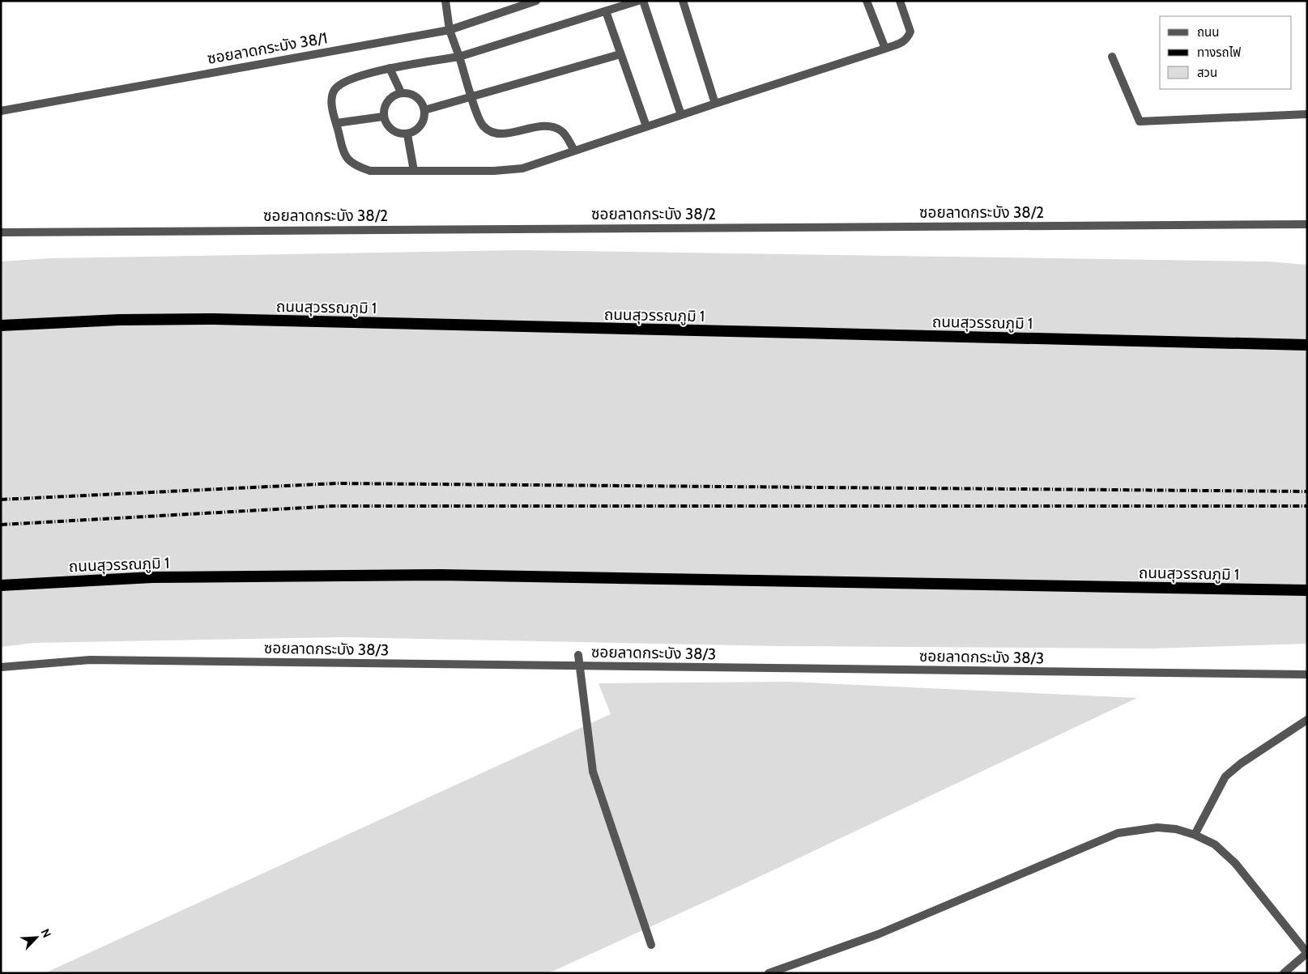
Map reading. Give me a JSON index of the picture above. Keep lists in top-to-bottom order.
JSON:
{
  "streets": {
    "highway": ["ถนนสุวรรณภูมิ 1"],
    "street": ["ซอยลาดกระบัง 38/1", "ซอยลาดกระบัง 38/2", "ซอยลาดกระบัง 38/3"]
  },
  "legend": ["ถนน", "ทางรถไฟ", "สวน"],
  "north": "top right"
}
